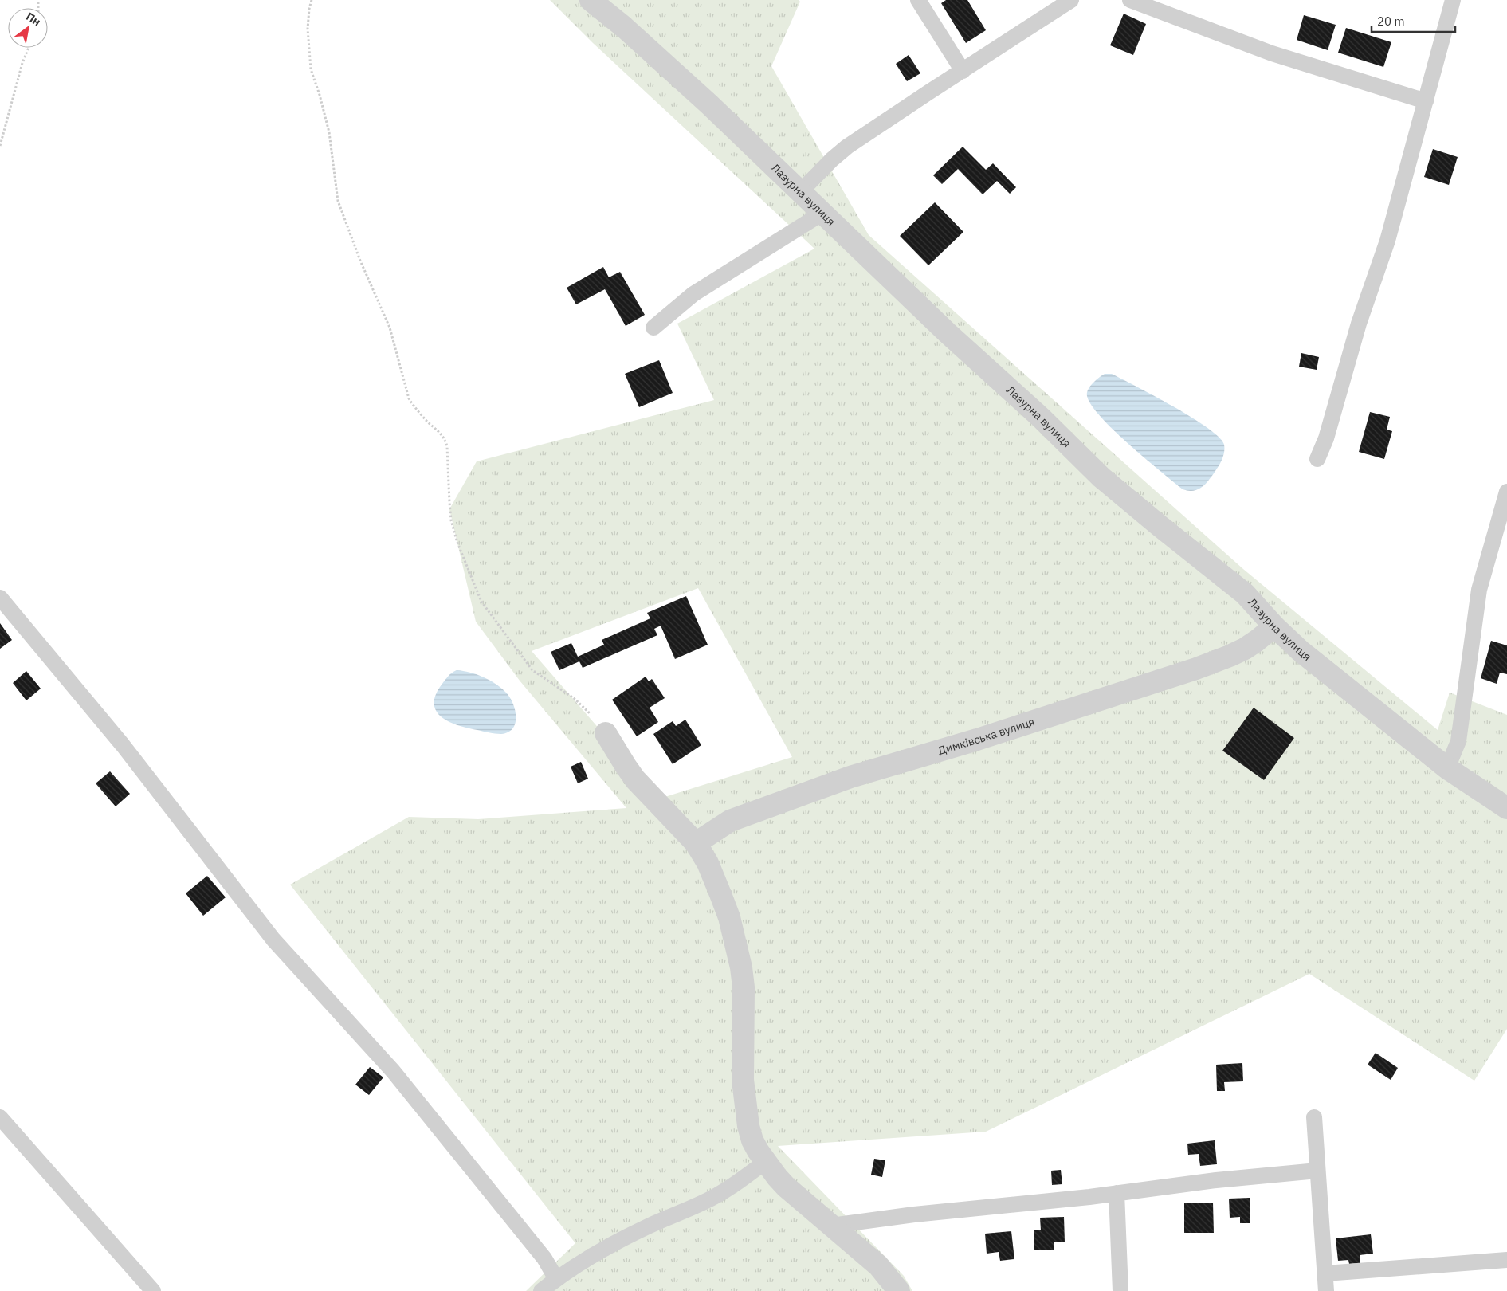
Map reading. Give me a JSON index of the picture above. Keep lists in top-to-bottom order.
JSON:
{
  "streets": {
    "street": ["Лазурна вулиця", "Димківська вулиця"]
  },
  "crossings": [
    ["Лазурна вулиця", "Димківська вулиця"]
  ],
  "scale_bar": "20 m",
  "north": "top right"
}
